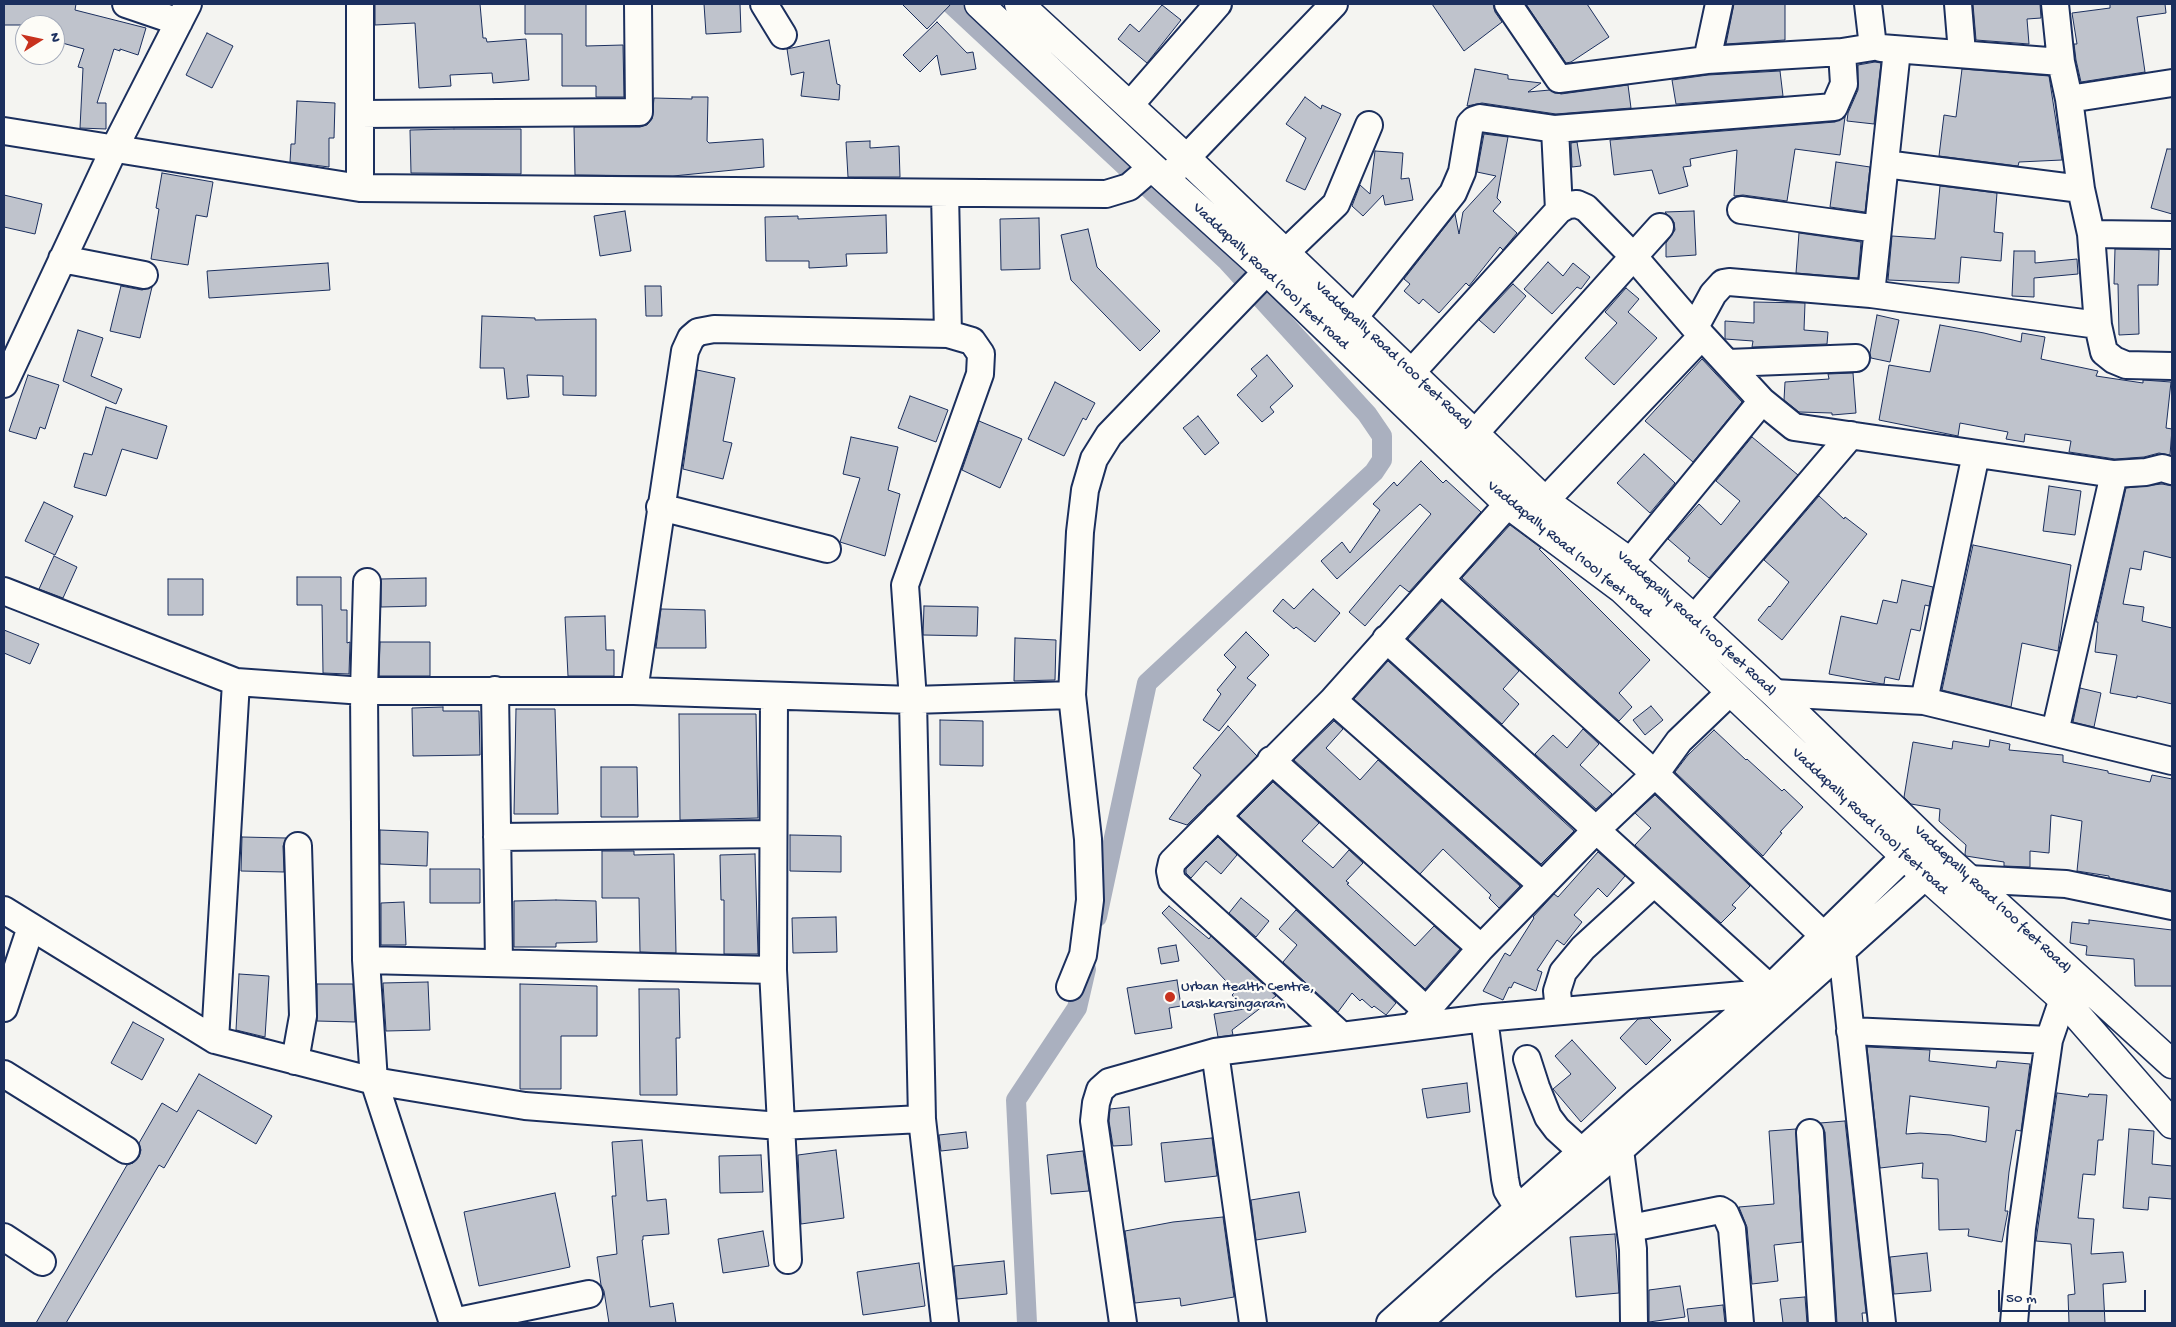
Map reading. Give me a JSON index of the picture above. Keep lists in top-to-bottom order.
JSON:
{
  "streets": {
    "main road": ["Vaddapally Road (100) feet road", "Vaddepally Road (100 feet Road)"]
  },
  "crossings": [
    ["Vaddapally Road (100) feet road", "Vaddepally Road (100 feet Road)"]
  ],
  "places": ["Urban Health Centre, Lashkarsingaram"],
  "scale_bar": "50 m",
  "north": "right"
}
